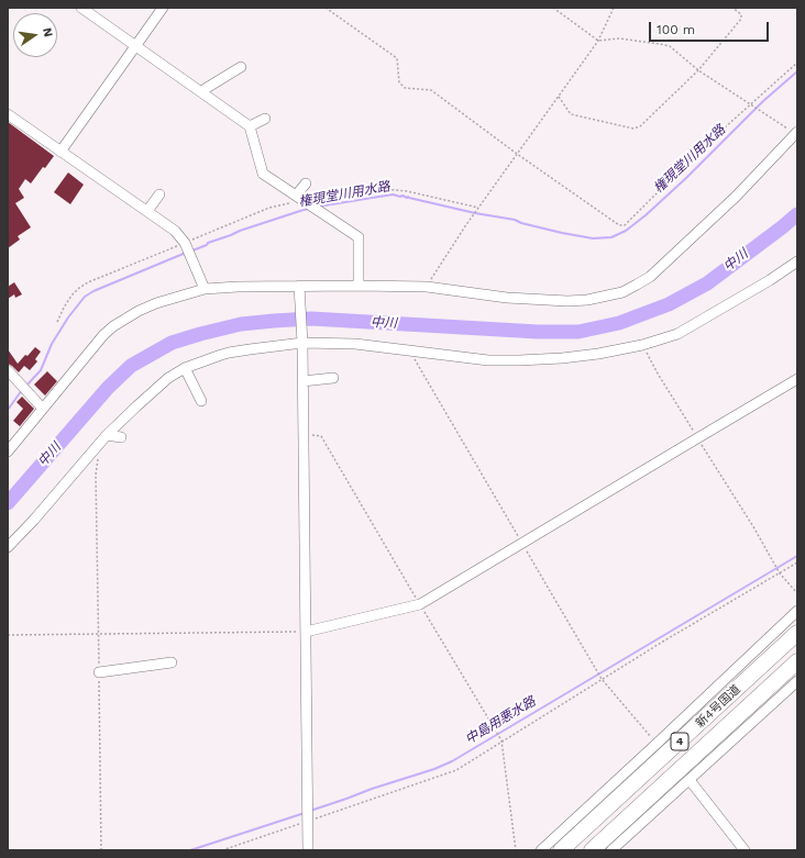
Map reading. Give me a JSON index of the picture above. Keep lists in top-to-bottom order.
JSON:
{
  "streets": {
    "highway": ["新4号国道", "4"]
  },
  "water": ["権現堂川用水路", "中川", "中島用悪水路"],
  "scale_bar": "100 m",
  "north": "right"
}
